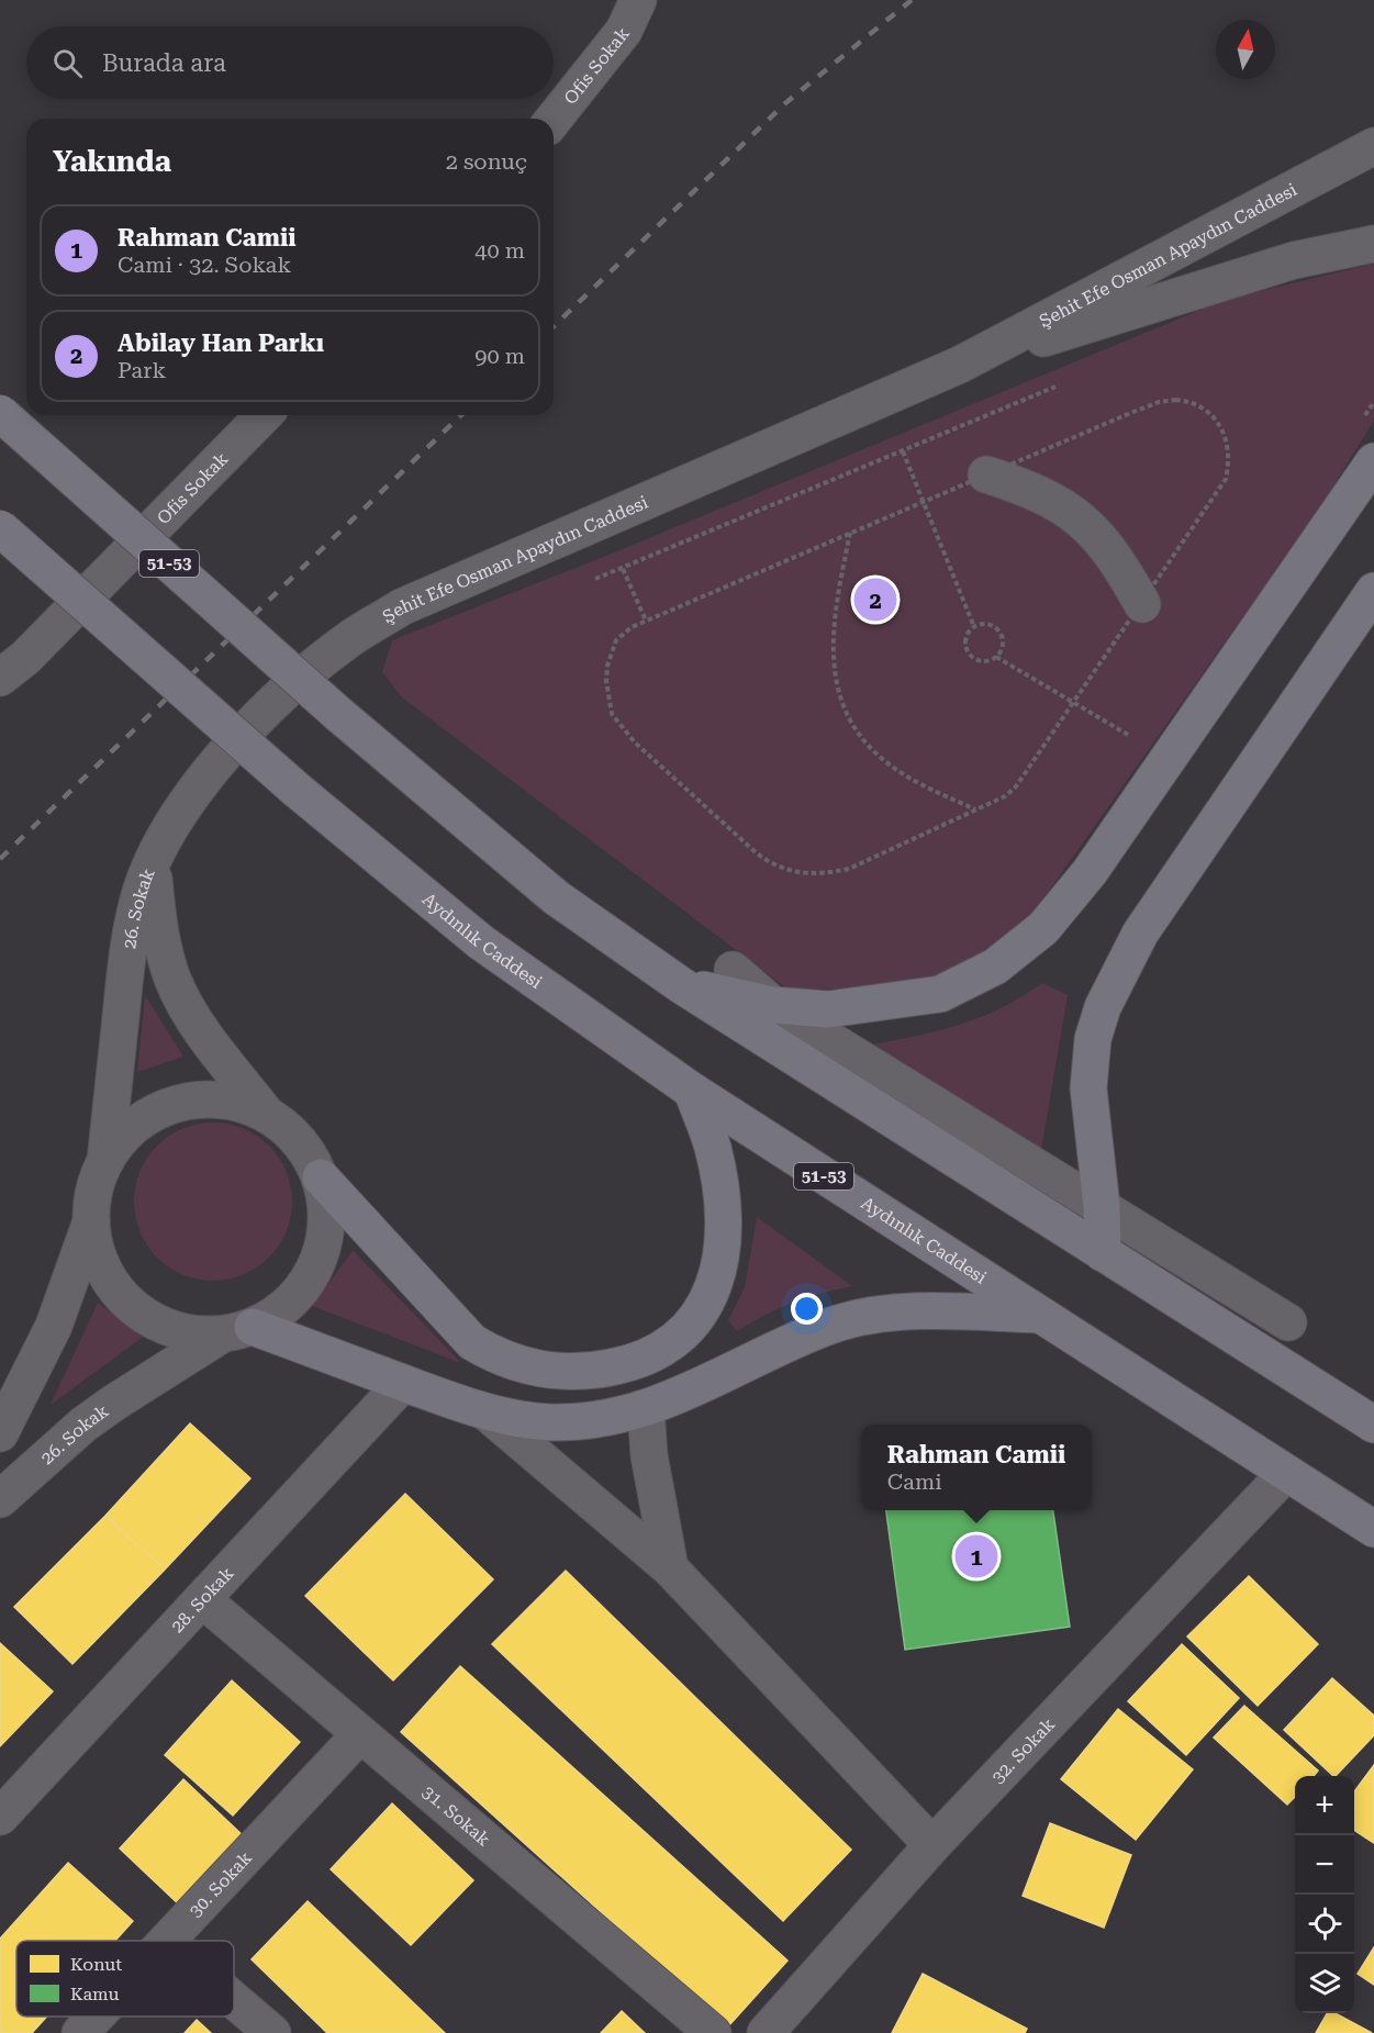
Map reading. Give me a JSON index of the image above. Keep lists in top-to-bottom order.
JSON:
{
  "streets": {
    "main road": ["51-53", "Aydınlık Caddesi"],
    "street": [
      "Ofis Sokak",
      "Şehit Efe Osman Apaydın Caddesi",
      "26. Sokak",
      "28. Sokak",
      "32. Sokak",
      "31. Sokak",
      "30. Sokak"
    ]
  },
  "crossings": [
    ["Şehit Efe Osman Apaydın Caddesi", "26. Sokak"],
    ["Aydınlık Caddesi", "32. Sokak"],
    ["28. Sokak", "31. Sokak"],
    ["31. Sokak", "30. Sokak"]
  ],
  "legend": ["Konut", "Kamu"],
  "north": "top",
  "page": {
    "search": "Burada ara",
    "heading": ["Yakında", "2 sonuç"],
    "list": [
      {
        "mark": "1",
        "name": "Rahman Camii",
        "note": "Cami · 32. Sokak",
        "value": "40 m"
      },
      {
        "mark": "2",
        "name": "Abilay Han Parkı",
        "note": "Park",
        "value": "90 m"
      }
    ],
    "pins": ["2", "1"],
    "popup": ["Rahman Camii", "Cami"],
    "map_buttons": ["+", "−"]
  }
}
